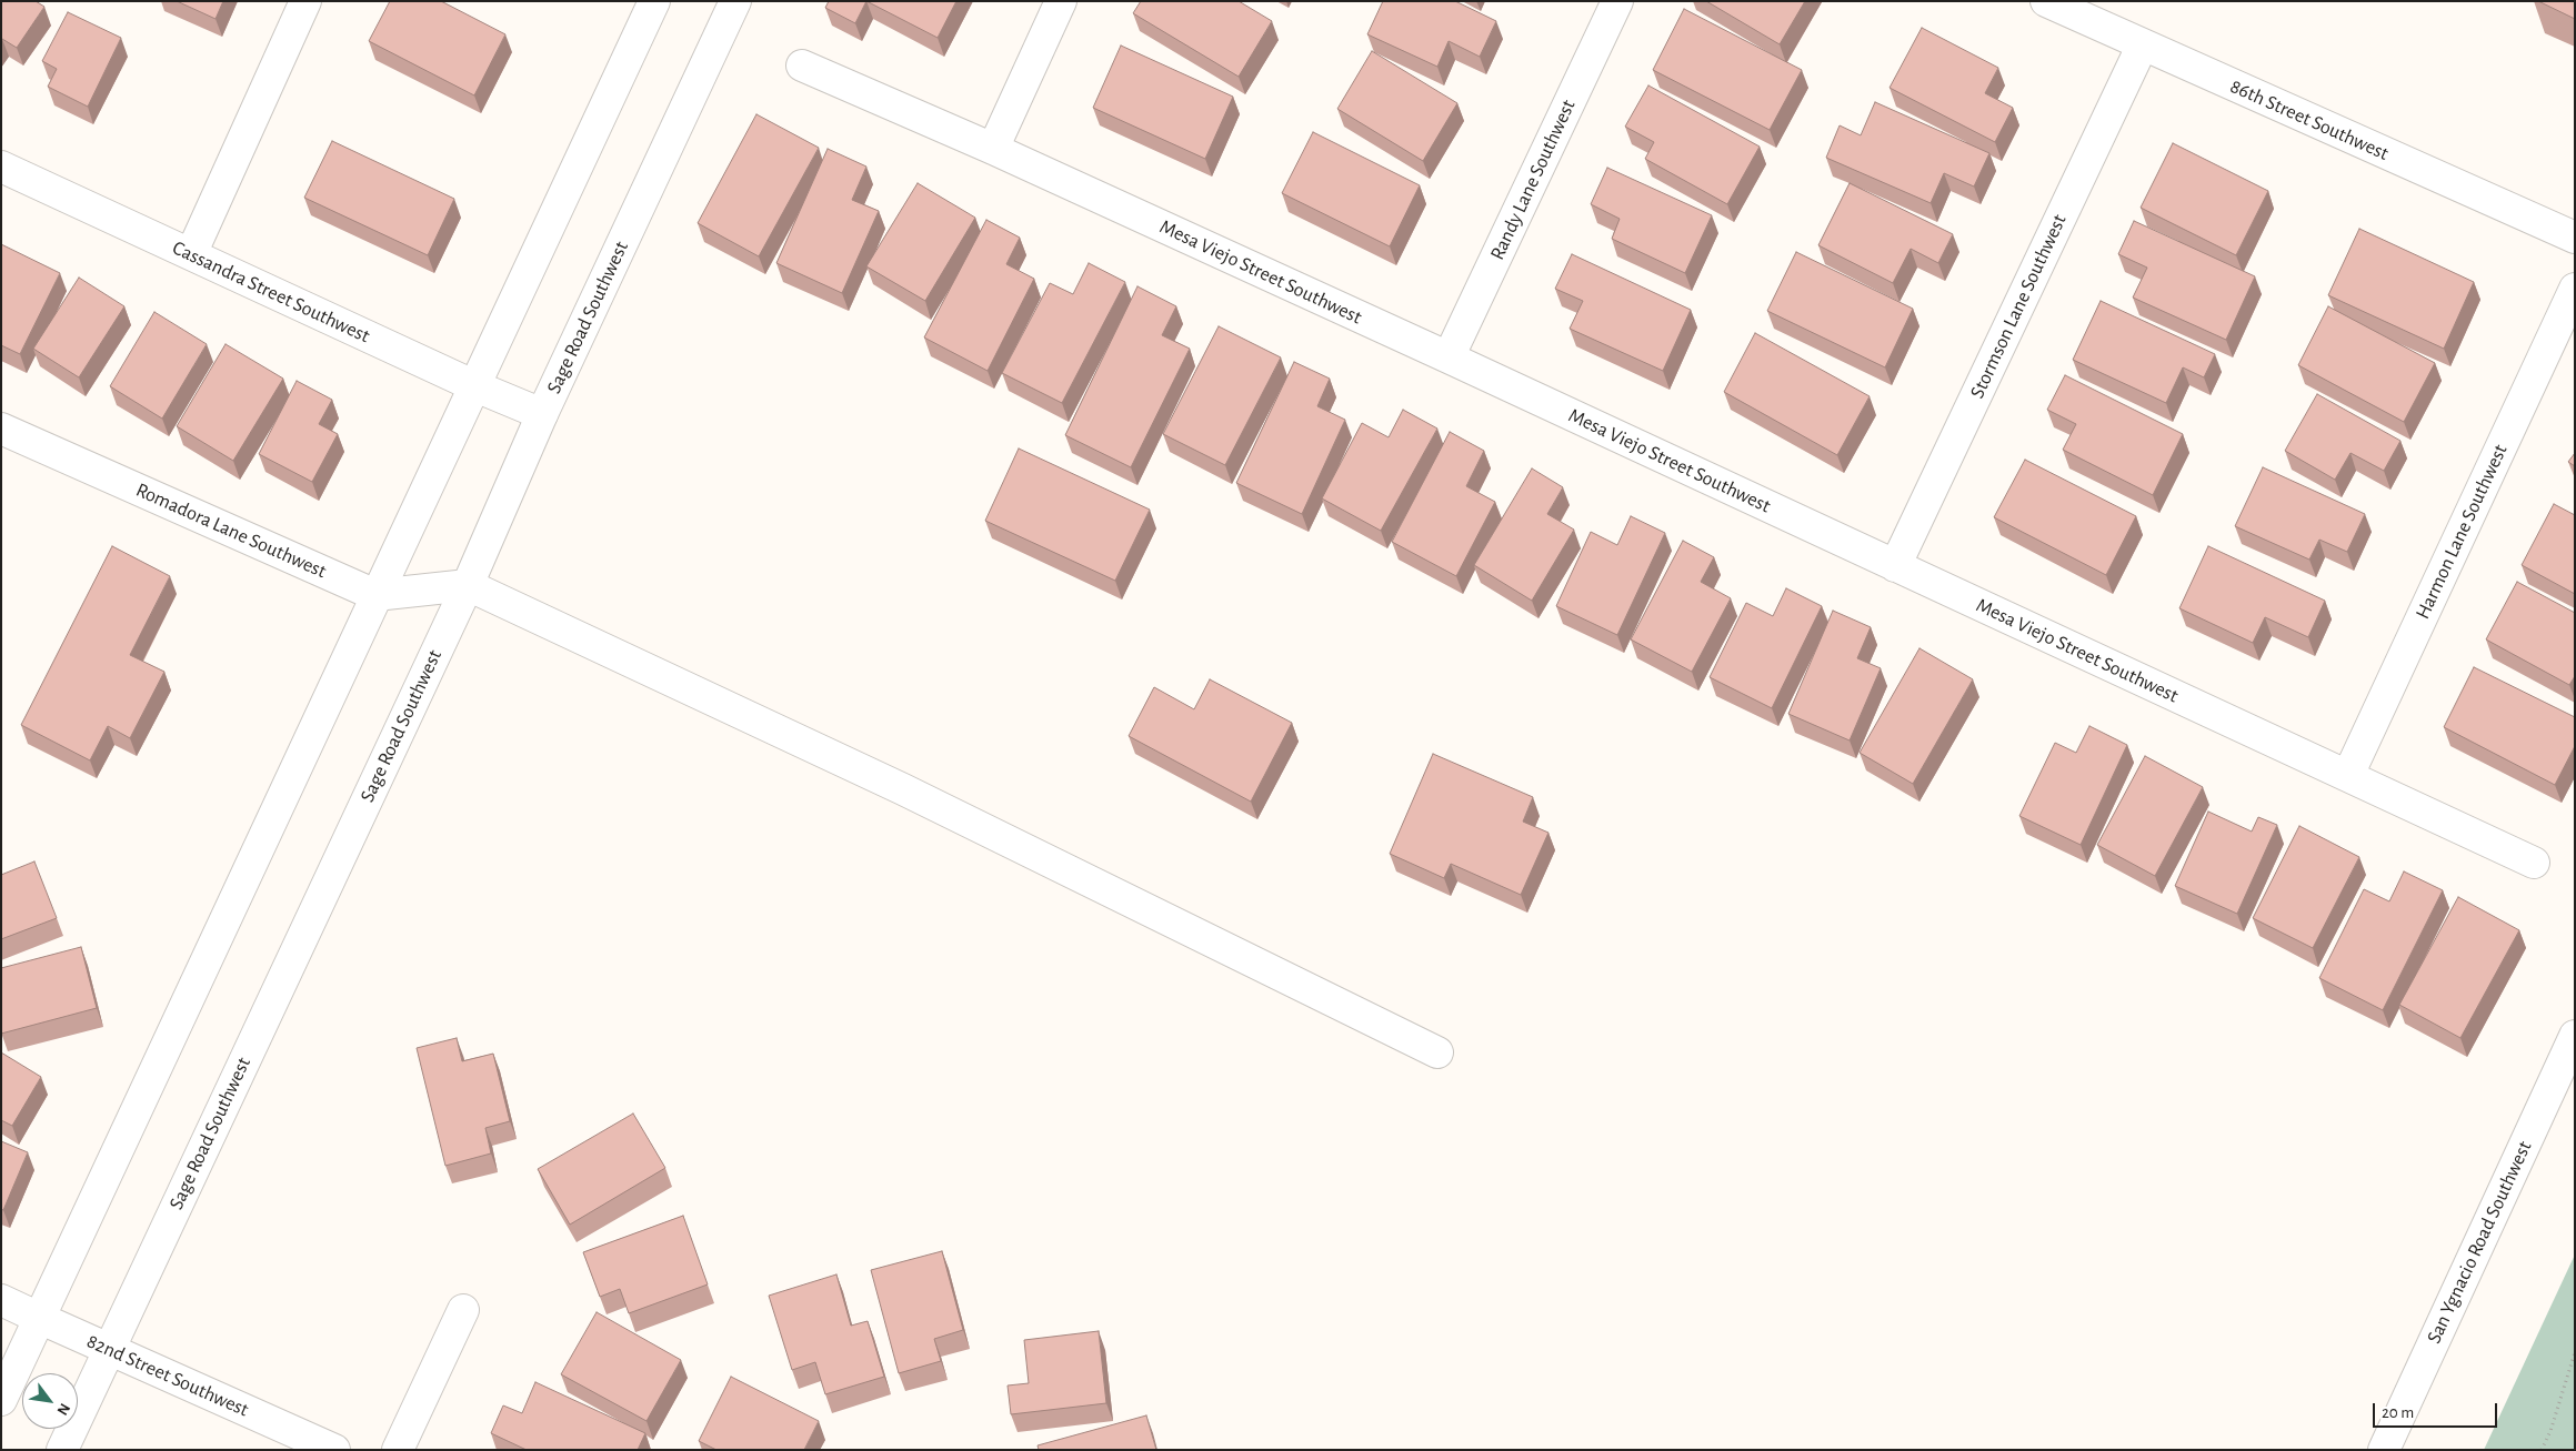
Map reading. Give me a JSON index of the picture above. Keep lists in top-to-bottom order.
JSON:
{
  "streets": {
    "street": [
      "86th Street Southwest",
      "Randy Lane Southwest",
      "Mesa Viejo Street Southwest",
      "Cassandra Street Southwest",
      "Stormson Lane Southwest",
      "Sage Road Southwest",
      "Romadora Lane Southwest",
      "Harmon Lane Southwest",
      "San Ygnacio Road Southwest",
      "82nd Street Southwest"
    ]
  },
  "crossings": [
    ["86th Street Southwest", "Stormson Lane Southwest"],
    ["Randy Lane Southwest", "Mesa Viejo Street Southwest"],
    ["Mesa Viejo Street Southwest", "Stormson Lane Southwest"],
    ["Mesa Viejo Street Southwest", "Harmon Lane Southwest"],
    ["Cassandra Street Southwest", "Sage Road Southwest"],
    ["Sage Road Southwest", "82nd Street Southwest"]
  ],
  "scale_bar": "20 m",
  "north": "bottom right"
}
